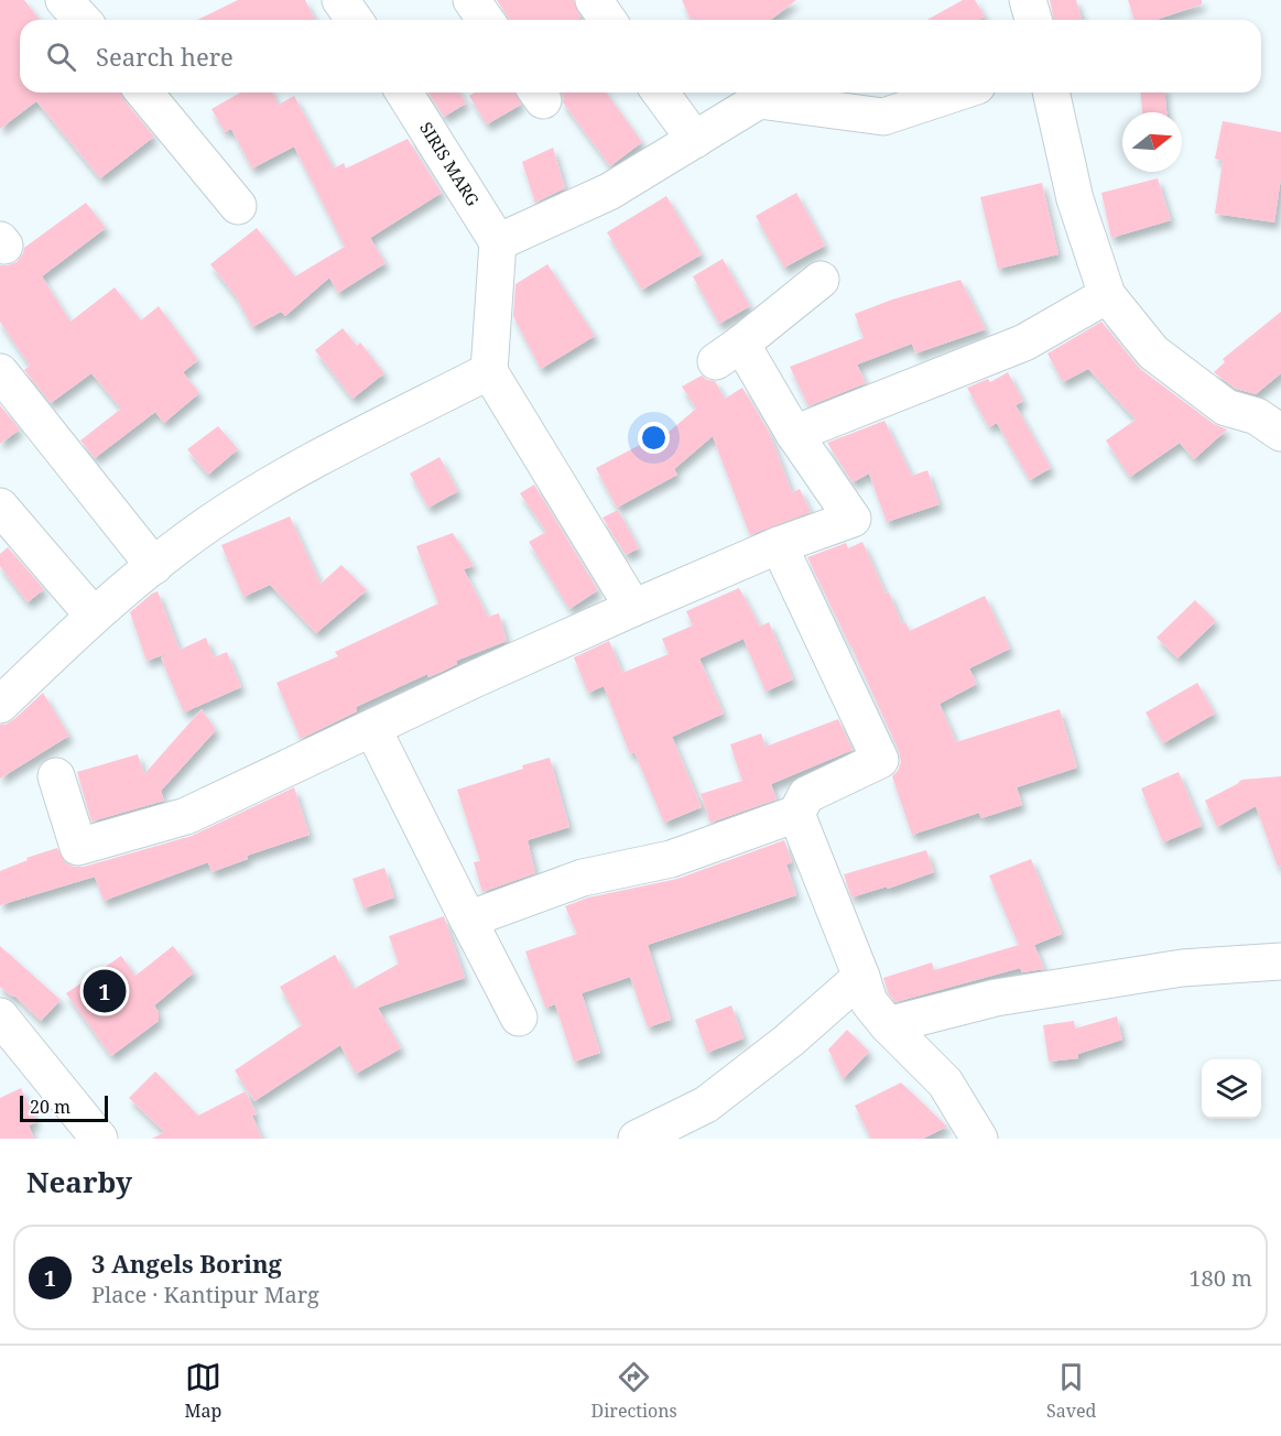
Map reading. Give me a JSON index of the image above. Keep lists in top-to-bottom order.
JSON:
{
  "streets": {
    "street": ["SIRIS MARG"]
  },
  "scale_bar": "20 m",
  "north": "right",
  "page": {
    "search": "Search here",
    "pins": "1",
    "scale": "20 m",
    "heading": "Nearby",
    "list": [
      {
        "mark": "1",
        "name": "3 Angels Boring",
        "note": "Place · Kantipur Marg",
        "value": "180 m"
      }
    ],
    "nav": ["Map", "Directions", "Saved"]
  }
}
